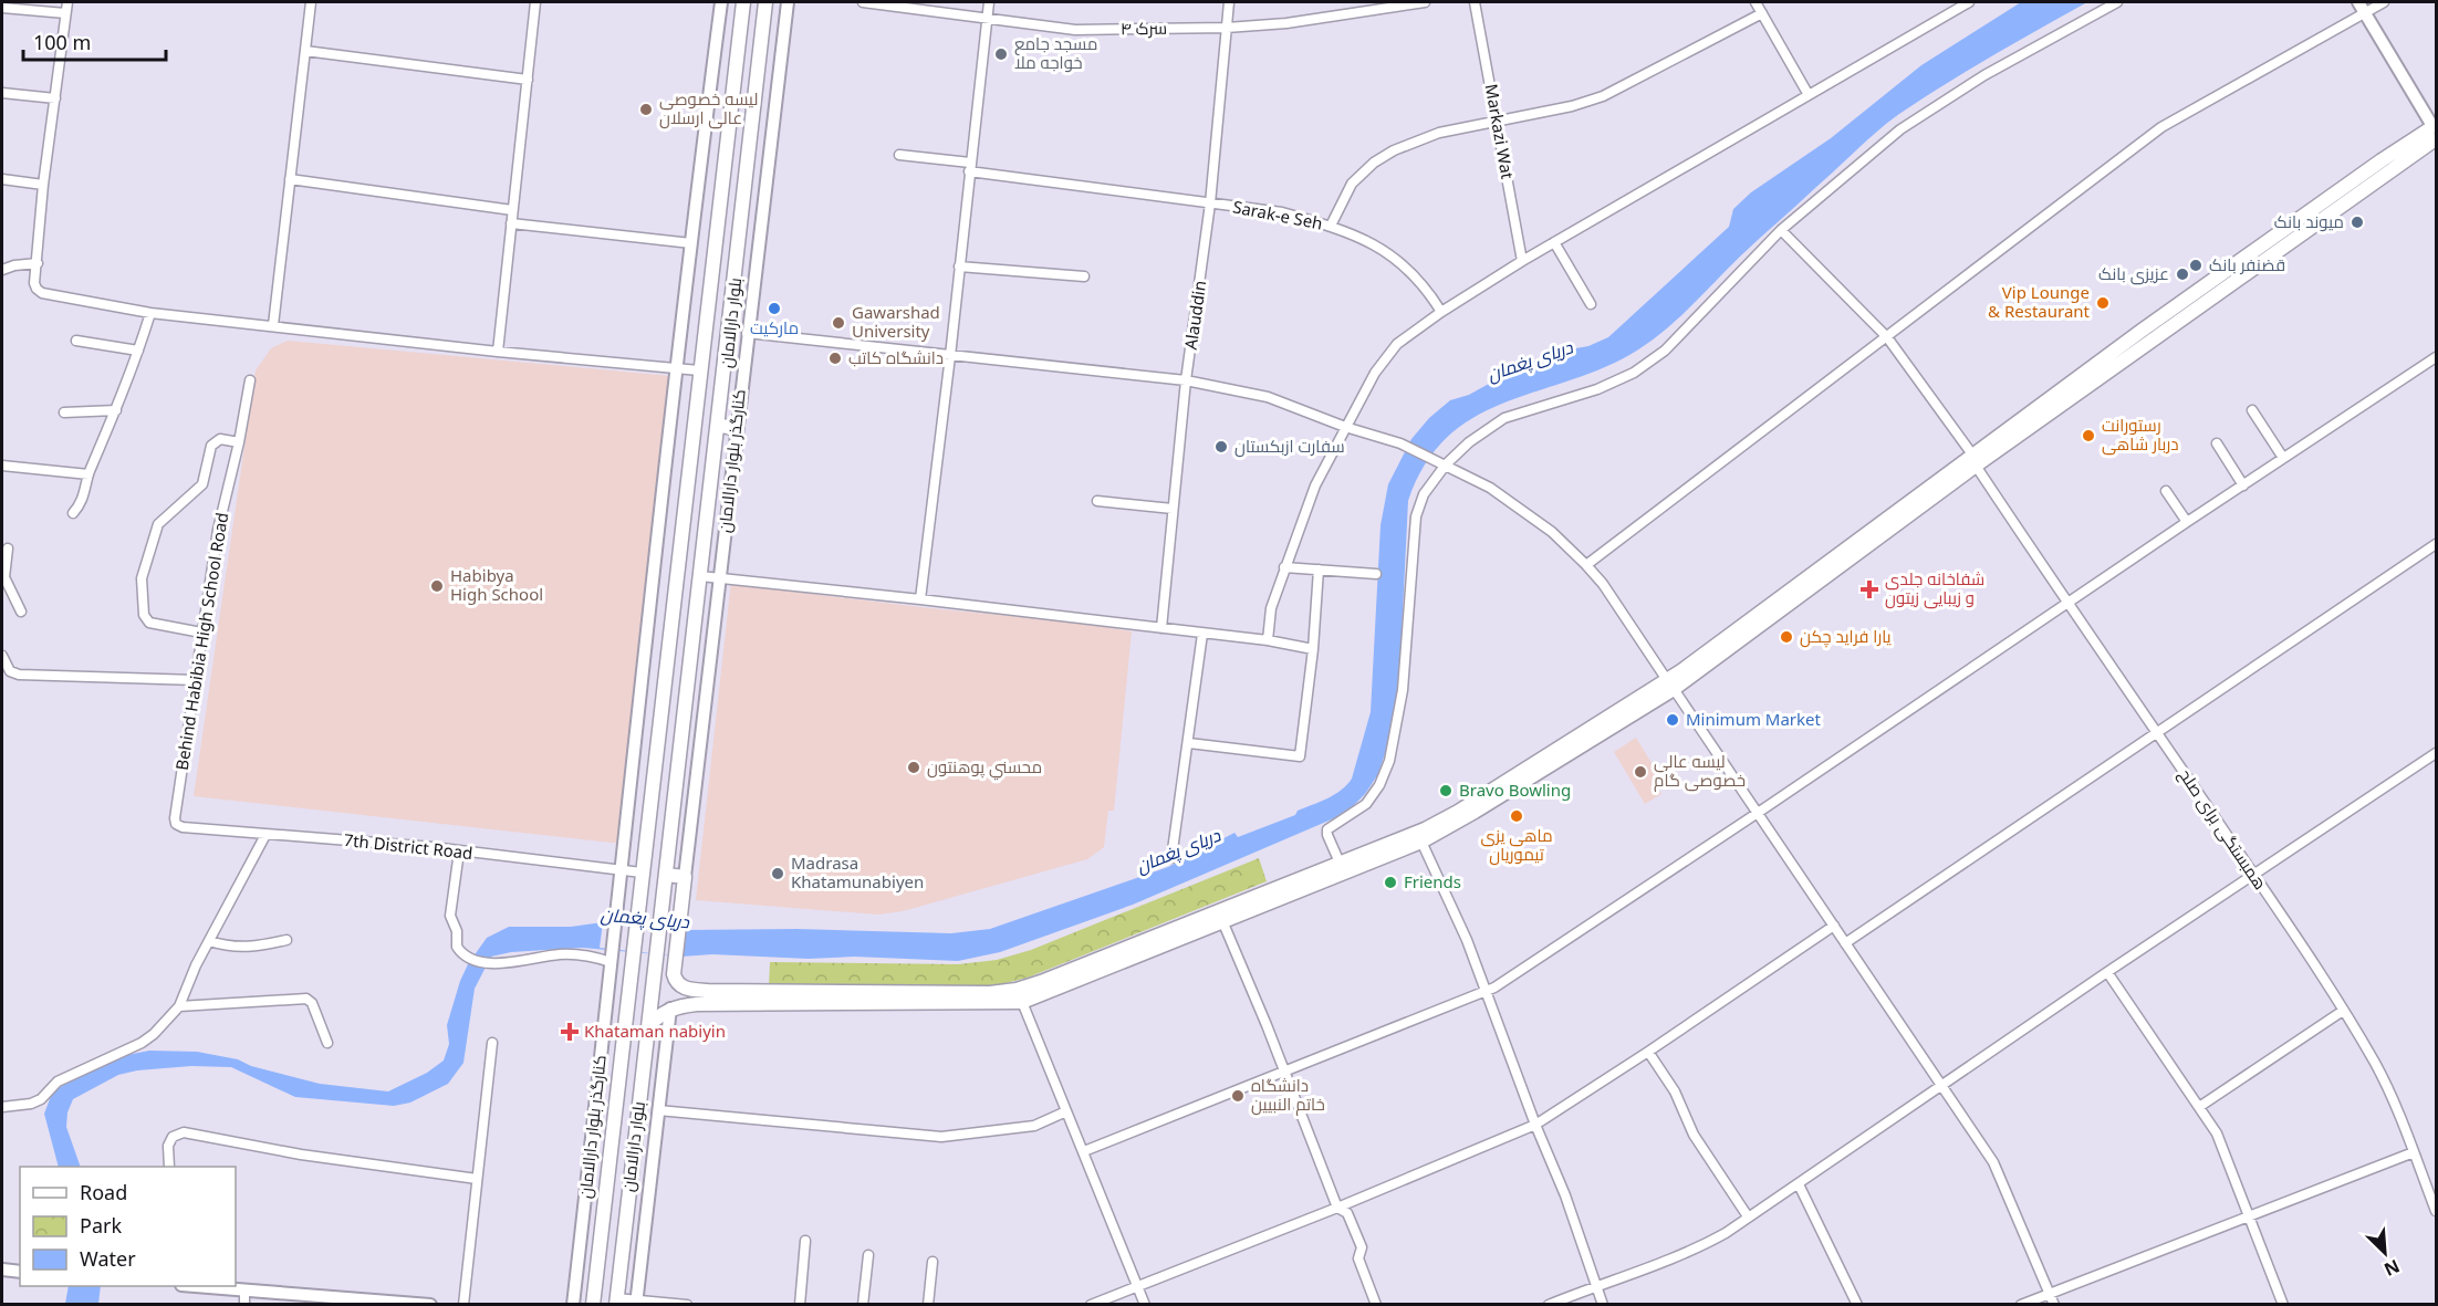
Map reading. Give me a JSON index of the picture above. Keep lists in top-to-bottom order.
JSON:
{
  "streets": {
    "main road": ["بلوار دارالامان", "کنارگذر بلوار دارالامان"],
    "street": [
      "سرک ۴",
      "Markazi Wat",
      "Sarak-e Seh",
      "Alauddin",
      "Behind Habibia High School Road",
      "همبستگی برای صلح",
      "7th District Road"
    ]
  },
  "crossings": [
    ["سرک ۴", "Alauddin"],
    ["Markazi Wat", "Sarak-e Seh"],
    ["Sarak-e Seh", "Alauddin"],
    ["بلوار دارالامان", "7th District Road"],
    ["کنارگذر بلوار دارالامان", "7th District Road"],
    ["Behind Habibia High School Road", "7th District Road"]
  ],
  "water": ["دریای پغمان"],
  "places": {
    "other": [
      "مسجد جامع خواجه ملا",
      "لیسه خصوصی عالی ارسلان",
      "میوند بانک",
      "قضنفر بانک",
      "عزیزی بانک",
      "Vip Lounge & Restaurant",
      "مارکیت",
      "Gawarshad University",
      "دانشگاه کاتب",
      "رستورانت دربار شاهی",
      "سفارت ازبکستان",
      "Habibya High School",
      "یارا فراید چکن",
      "Minimum Market",
      "محسني پوهنتون",
      "لیسه عالی خصوصی گام",
      "Bravo Bowling",
      "ماهی پزی تیموریان",
      "Madrasa Khatamunabiyen",
      "Friends",
      "دانشگاه خاتم النبیین"
    ],
    "health": ["شفاخانه جلدی و زیبایی زیتون", "Khataman nabiyin"]
  },
  "legend": ["Road", "Park", "Water"],
  "scale_bar": "100 m",
  "north": "bottom right"
}
